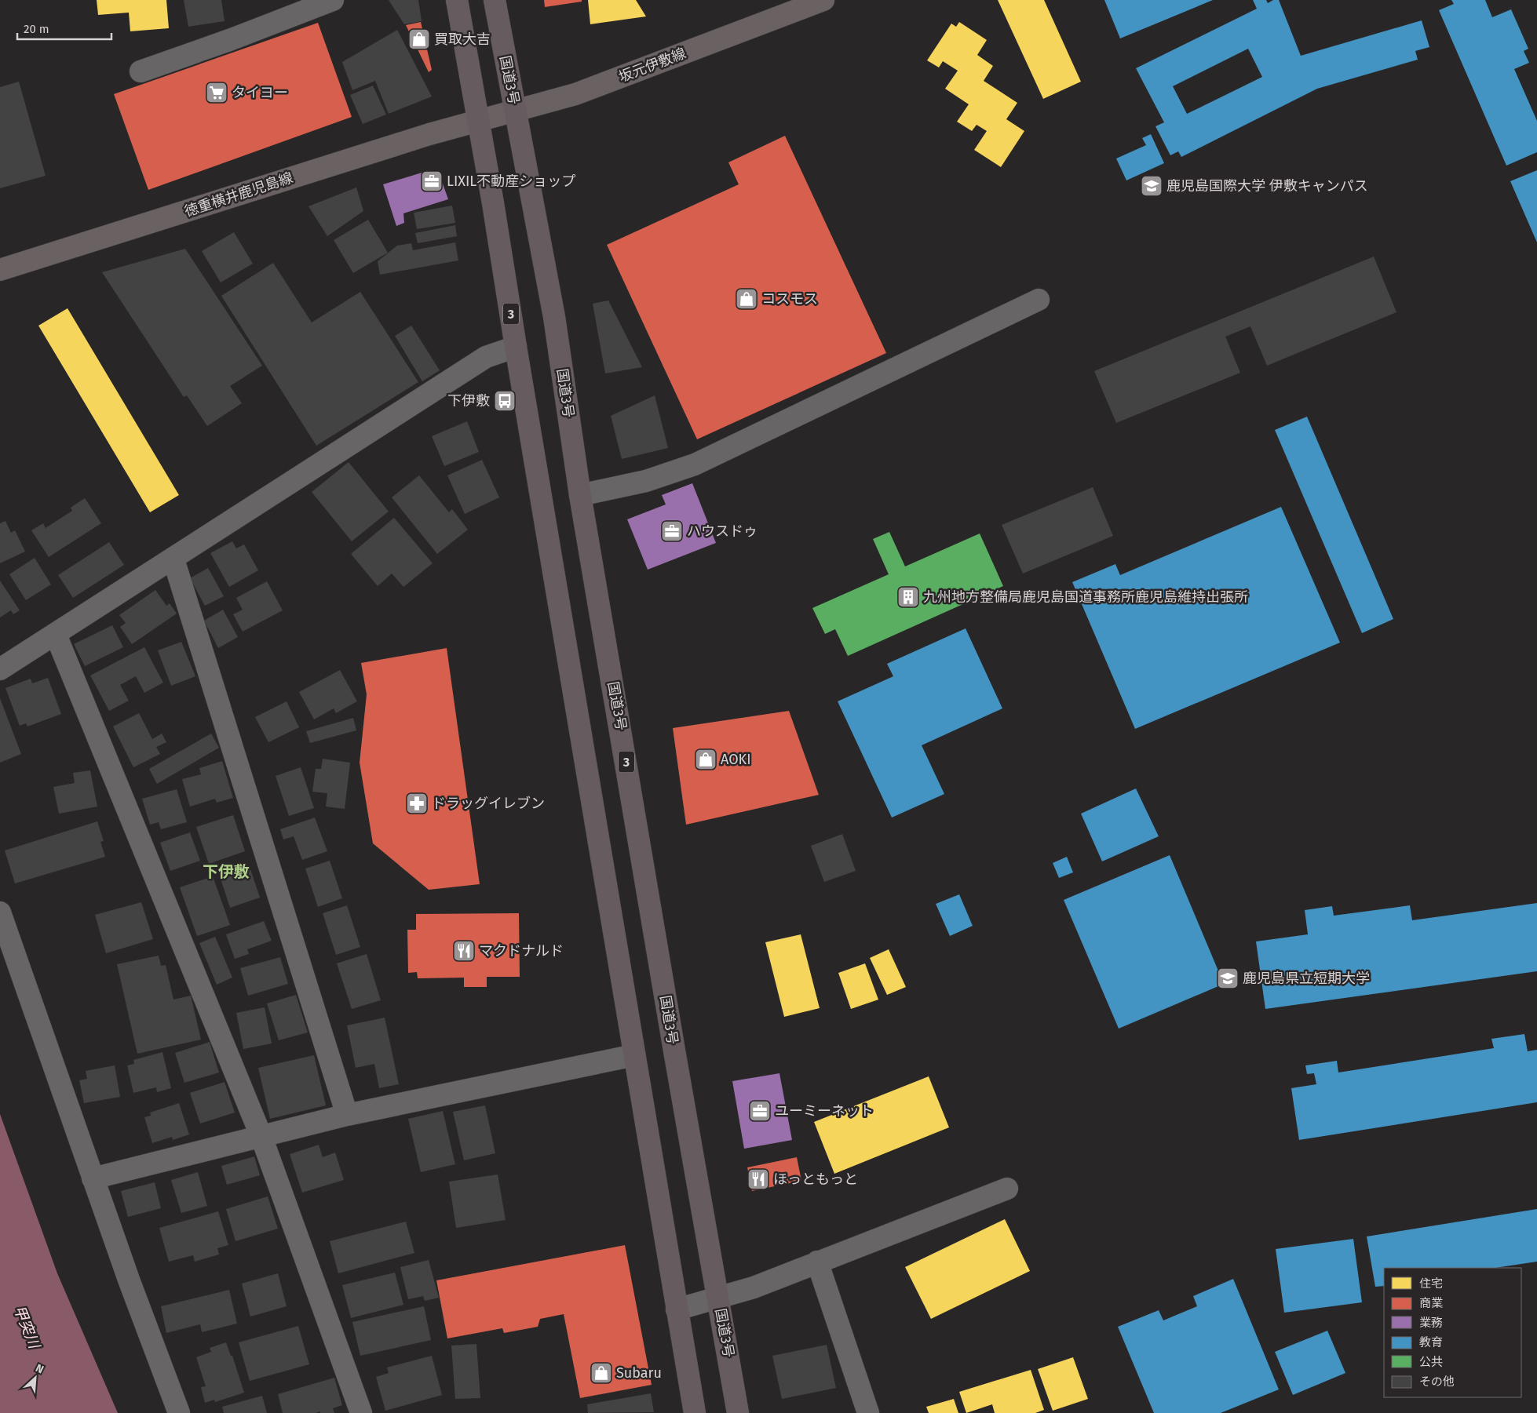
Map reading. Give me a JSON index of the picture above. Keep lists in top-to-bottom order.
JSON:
{
  "streets": {
    "highway": ["国道3号", "3"],
    "main road": ["坂元伊敷線", "徳重横井鹿児島線"]
  },
  "crossings": [
    ["坂元伊敷線", "国道3号"],
    ["坂元伊敷線", "徳重横井鹿児島線"],
    ["坂元伊敷線", "3"],
    ["徳重横井鹿児島線", "3"]
  ],
  "districts": ["下伊敷"],
  "water": ["甲突川"],
  "places": {
    "shop": [
      "買取大吉",
      "コスモス",
      "AOKI",
      "Subaru"
    ],
    "supermarket": ["タイヨー"],
    "office": ["LIXIL不動産ショップ", "ハウスドゥ", "ユーミーネット"],
    "school or university": ["鹿児島国際大学 伊敷キャンパス", "鹿児島県立短期大学"],
    "bus stop": ["下伊敷"],
    "building": ["九州地方整備局鹿児島国道事務所鹿児島維持出張所"],
    "pharmacy": ["ドラッグイレブン"],
    "restaurant": ["マクドナルド", "ほっともっと"]
  },
  "legend": [
    "住宅",
    "商業",
    "業務",
    "教育",
    "公共",
    "その他"
  ],
  "scale_bar": "20 m",
  "north": "top right"
}
